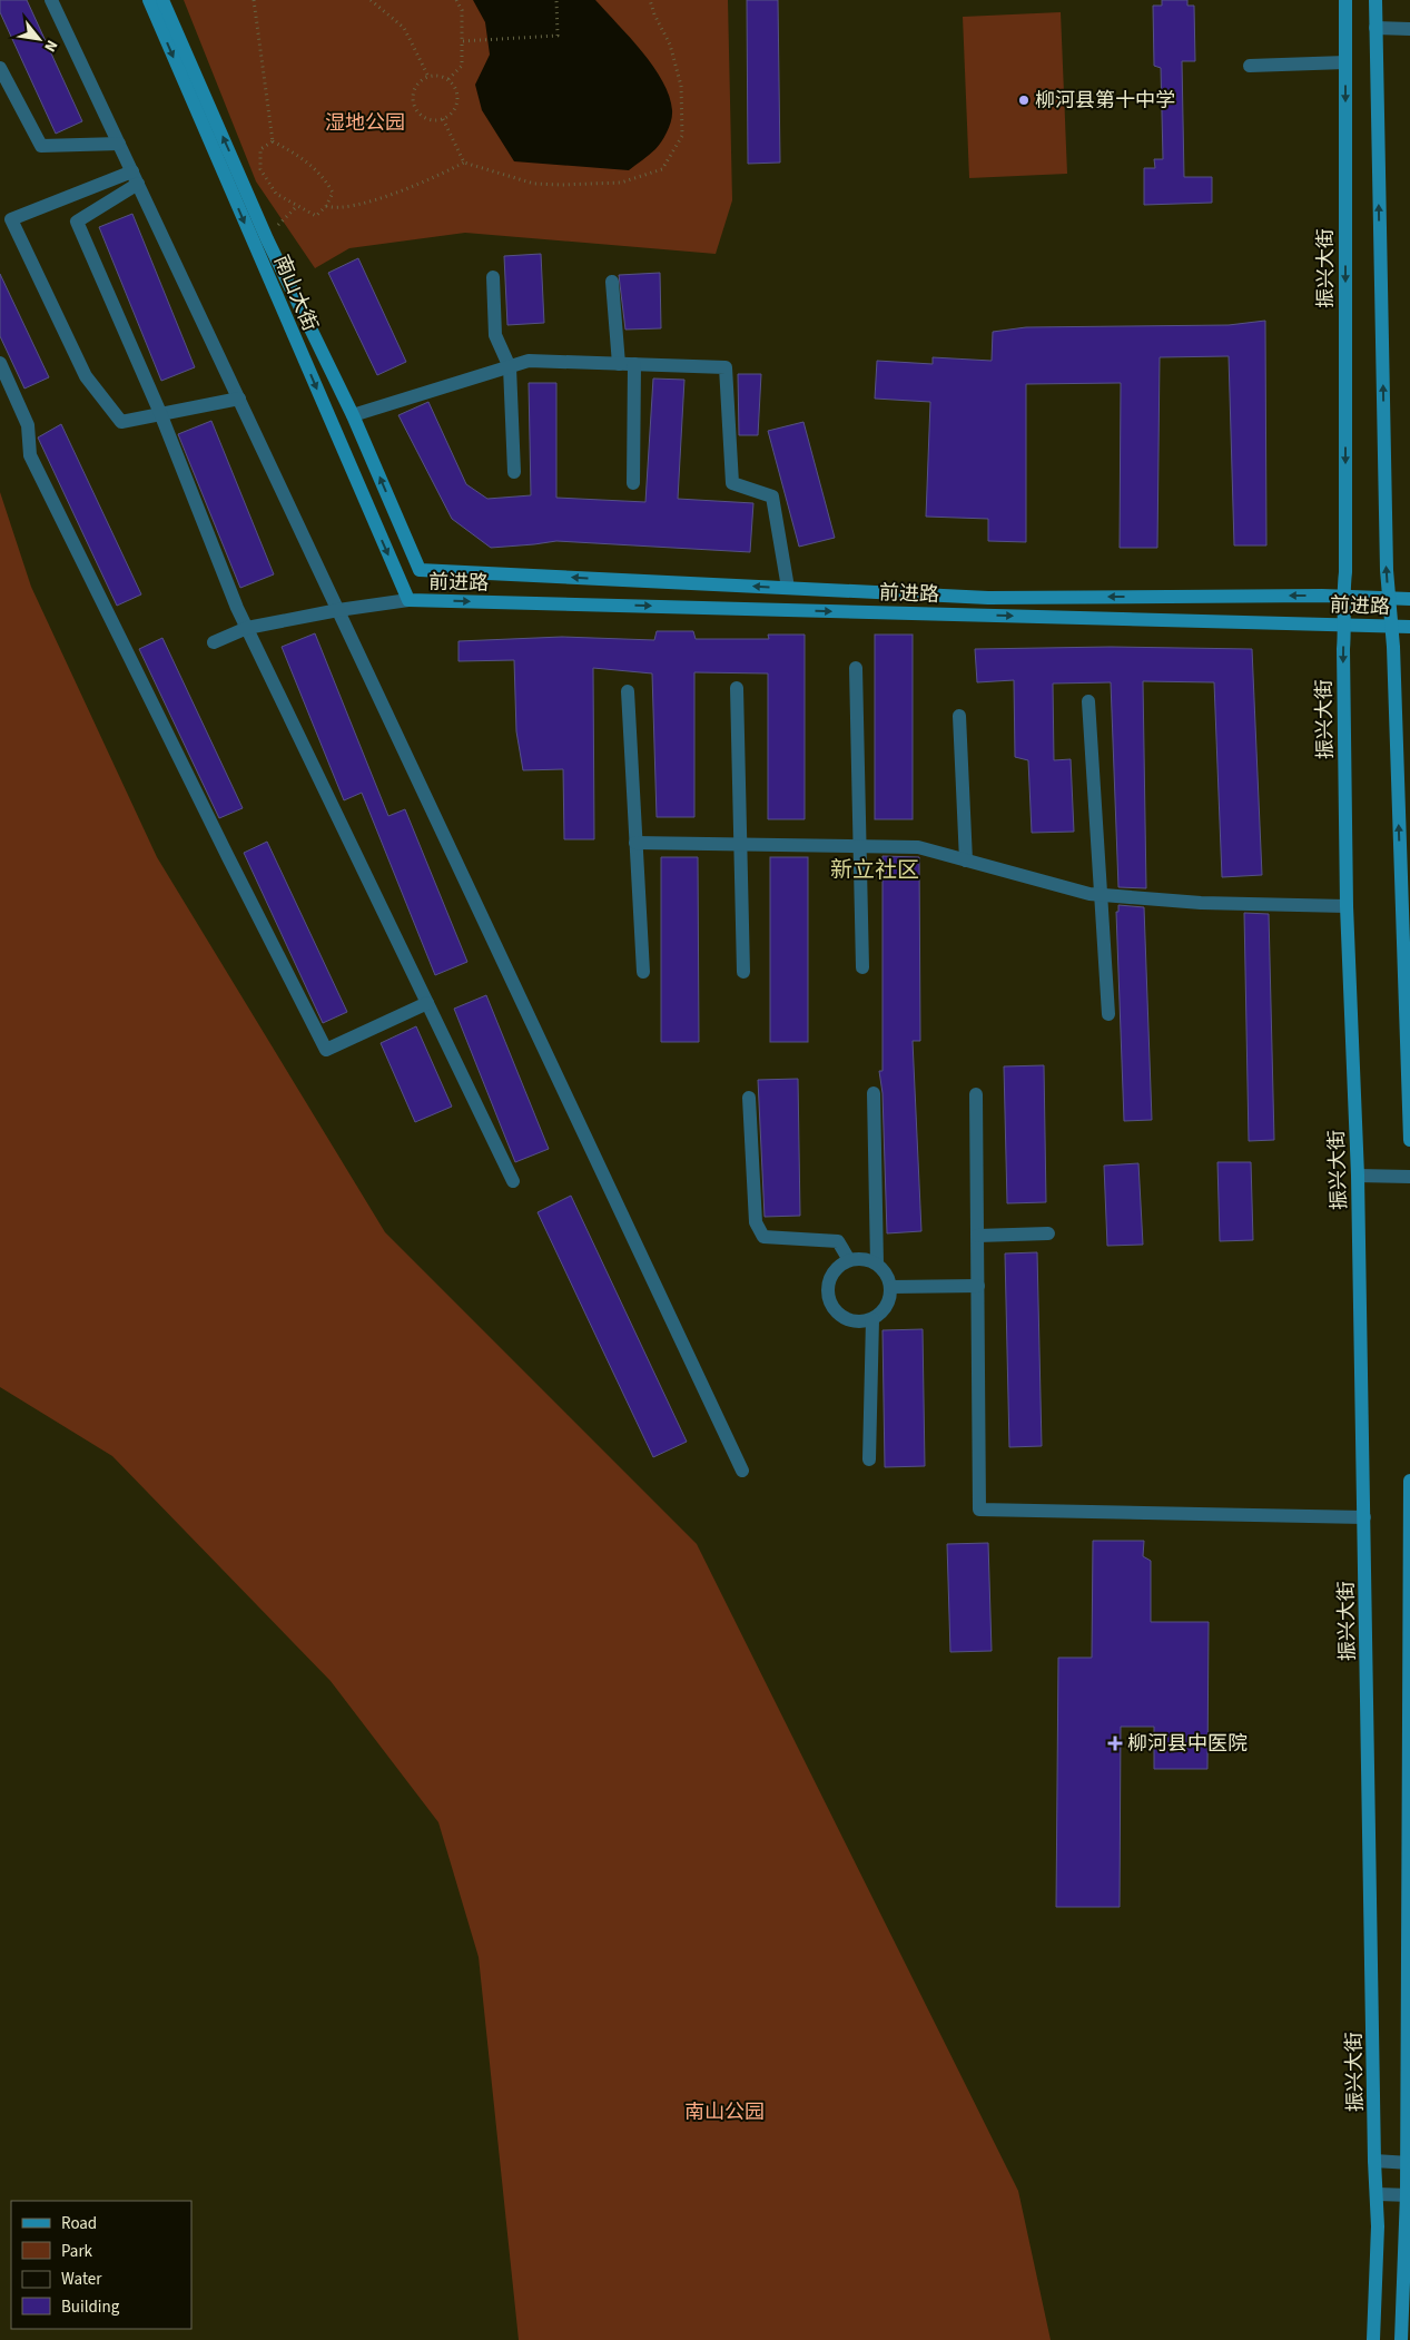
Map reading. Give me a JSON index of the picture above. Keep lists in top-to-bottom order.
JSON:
{
  "streets": {
    "street": ["振兴大街", "南山大街", "前进路"]
  },
  "crossings": [
    ["振兴大街", "前进路"],
    ["南山大街", "前进路"]
  ],
  "districts": ["新立社区"],
  "parks": ["湿地公园", "南山公园"],
  "places": {
    "other": ["柳河县第十中学"],
    "health": ["柳河县中医院"]
  },
  "legend": [
    "Road",
    "Park",
    "Water",
    "Building"
  ],
  "north": "bottom right"
}
